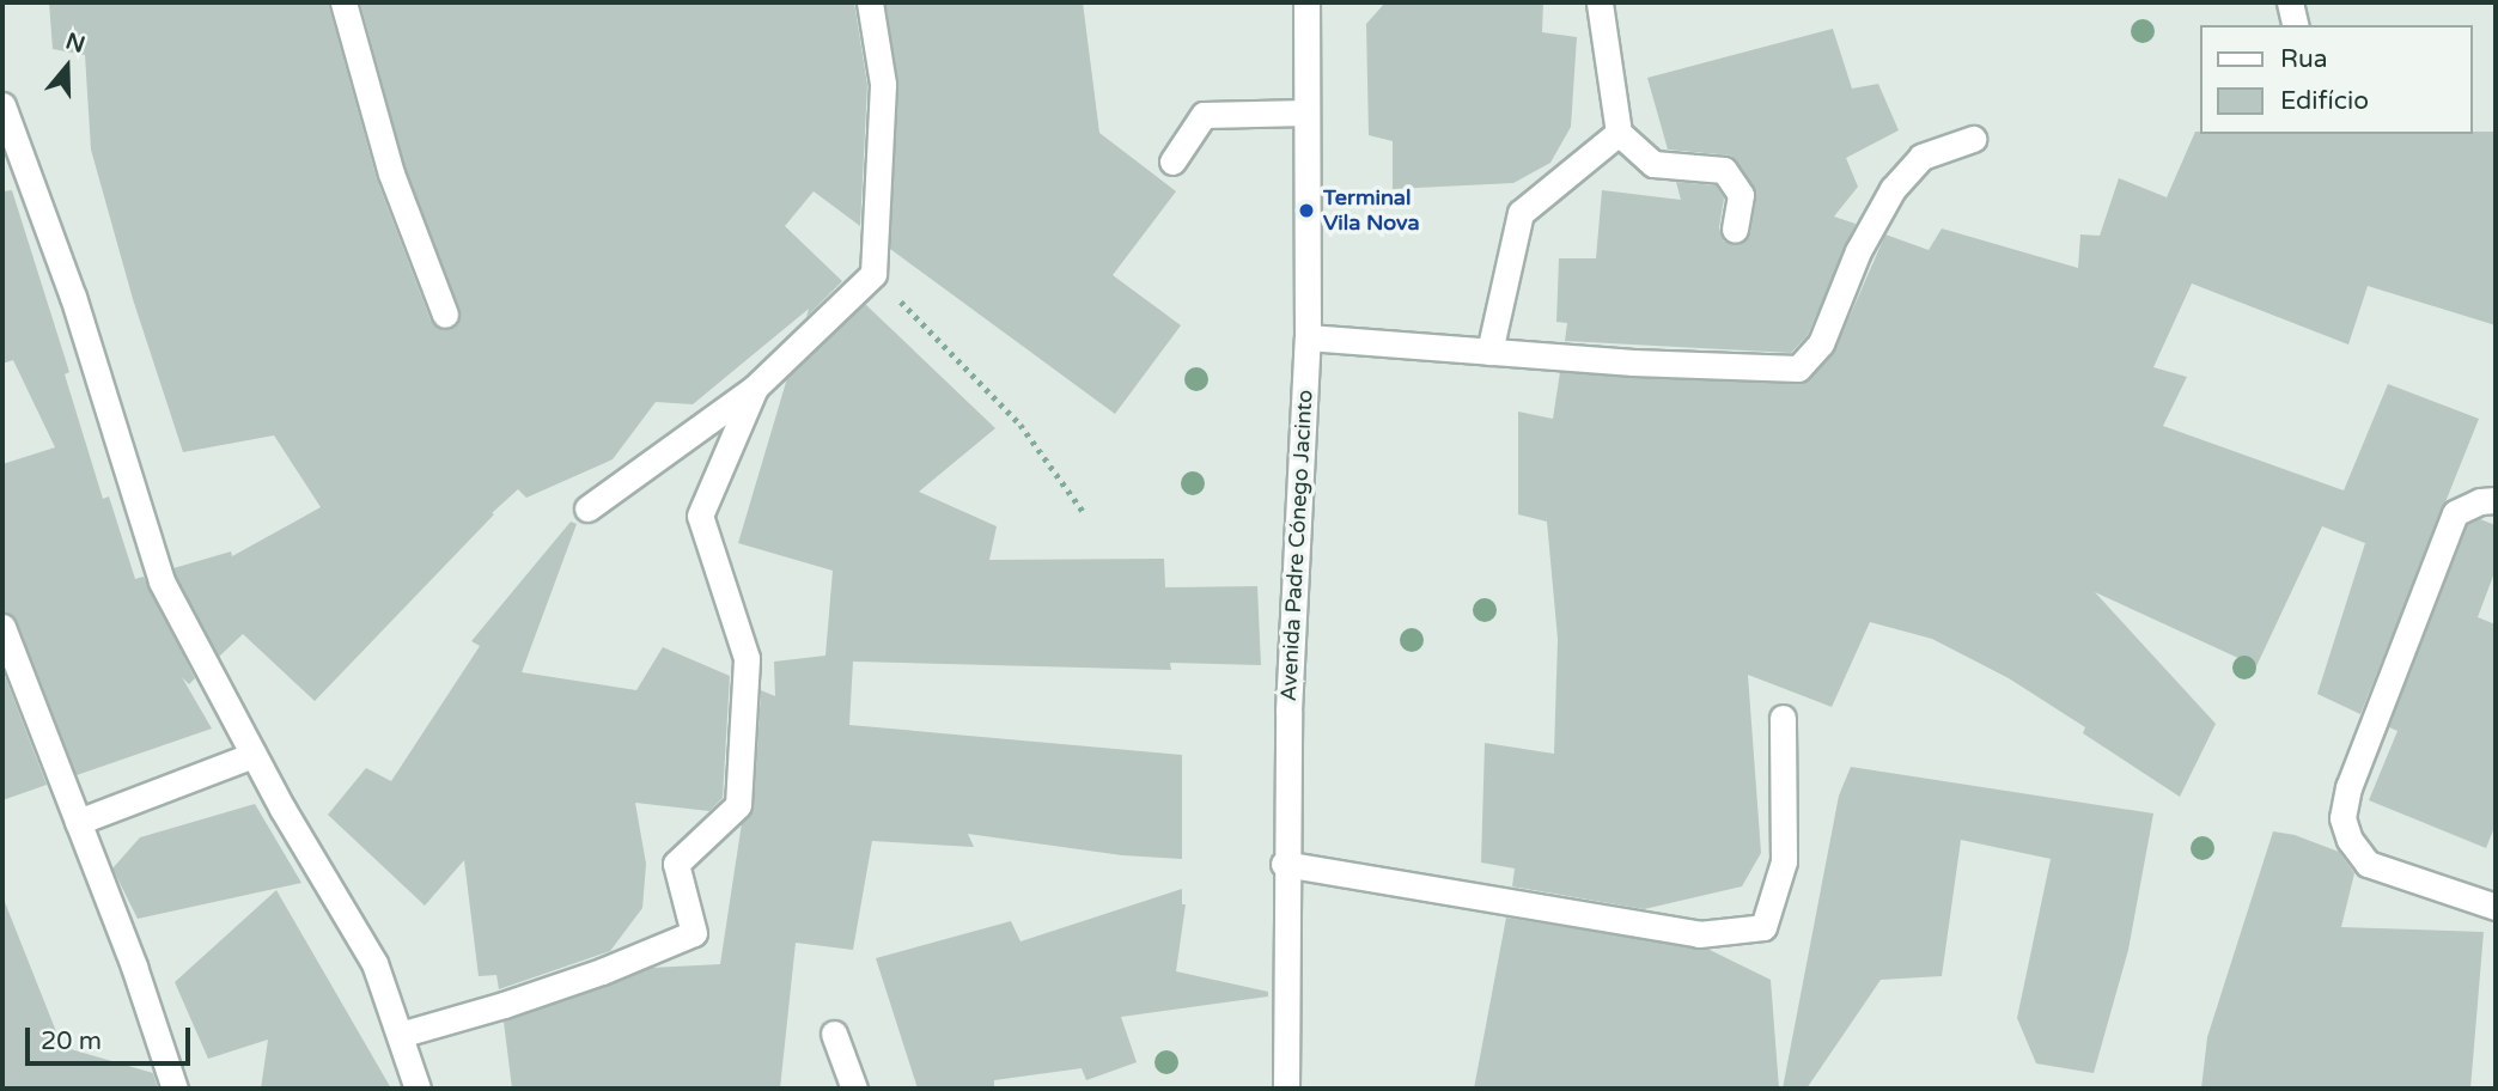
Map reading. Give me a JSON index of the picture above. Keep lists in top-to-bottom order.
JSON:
{
  "streets": {
    "street": ["Avenida Padre Cónego Jacinto"]
  },
  "places": ["Terminal Vila Nova"],
  "legend": ["Rua", "Edifício"],
  "scale_bar": "20 m",
  "north": "top"
}
